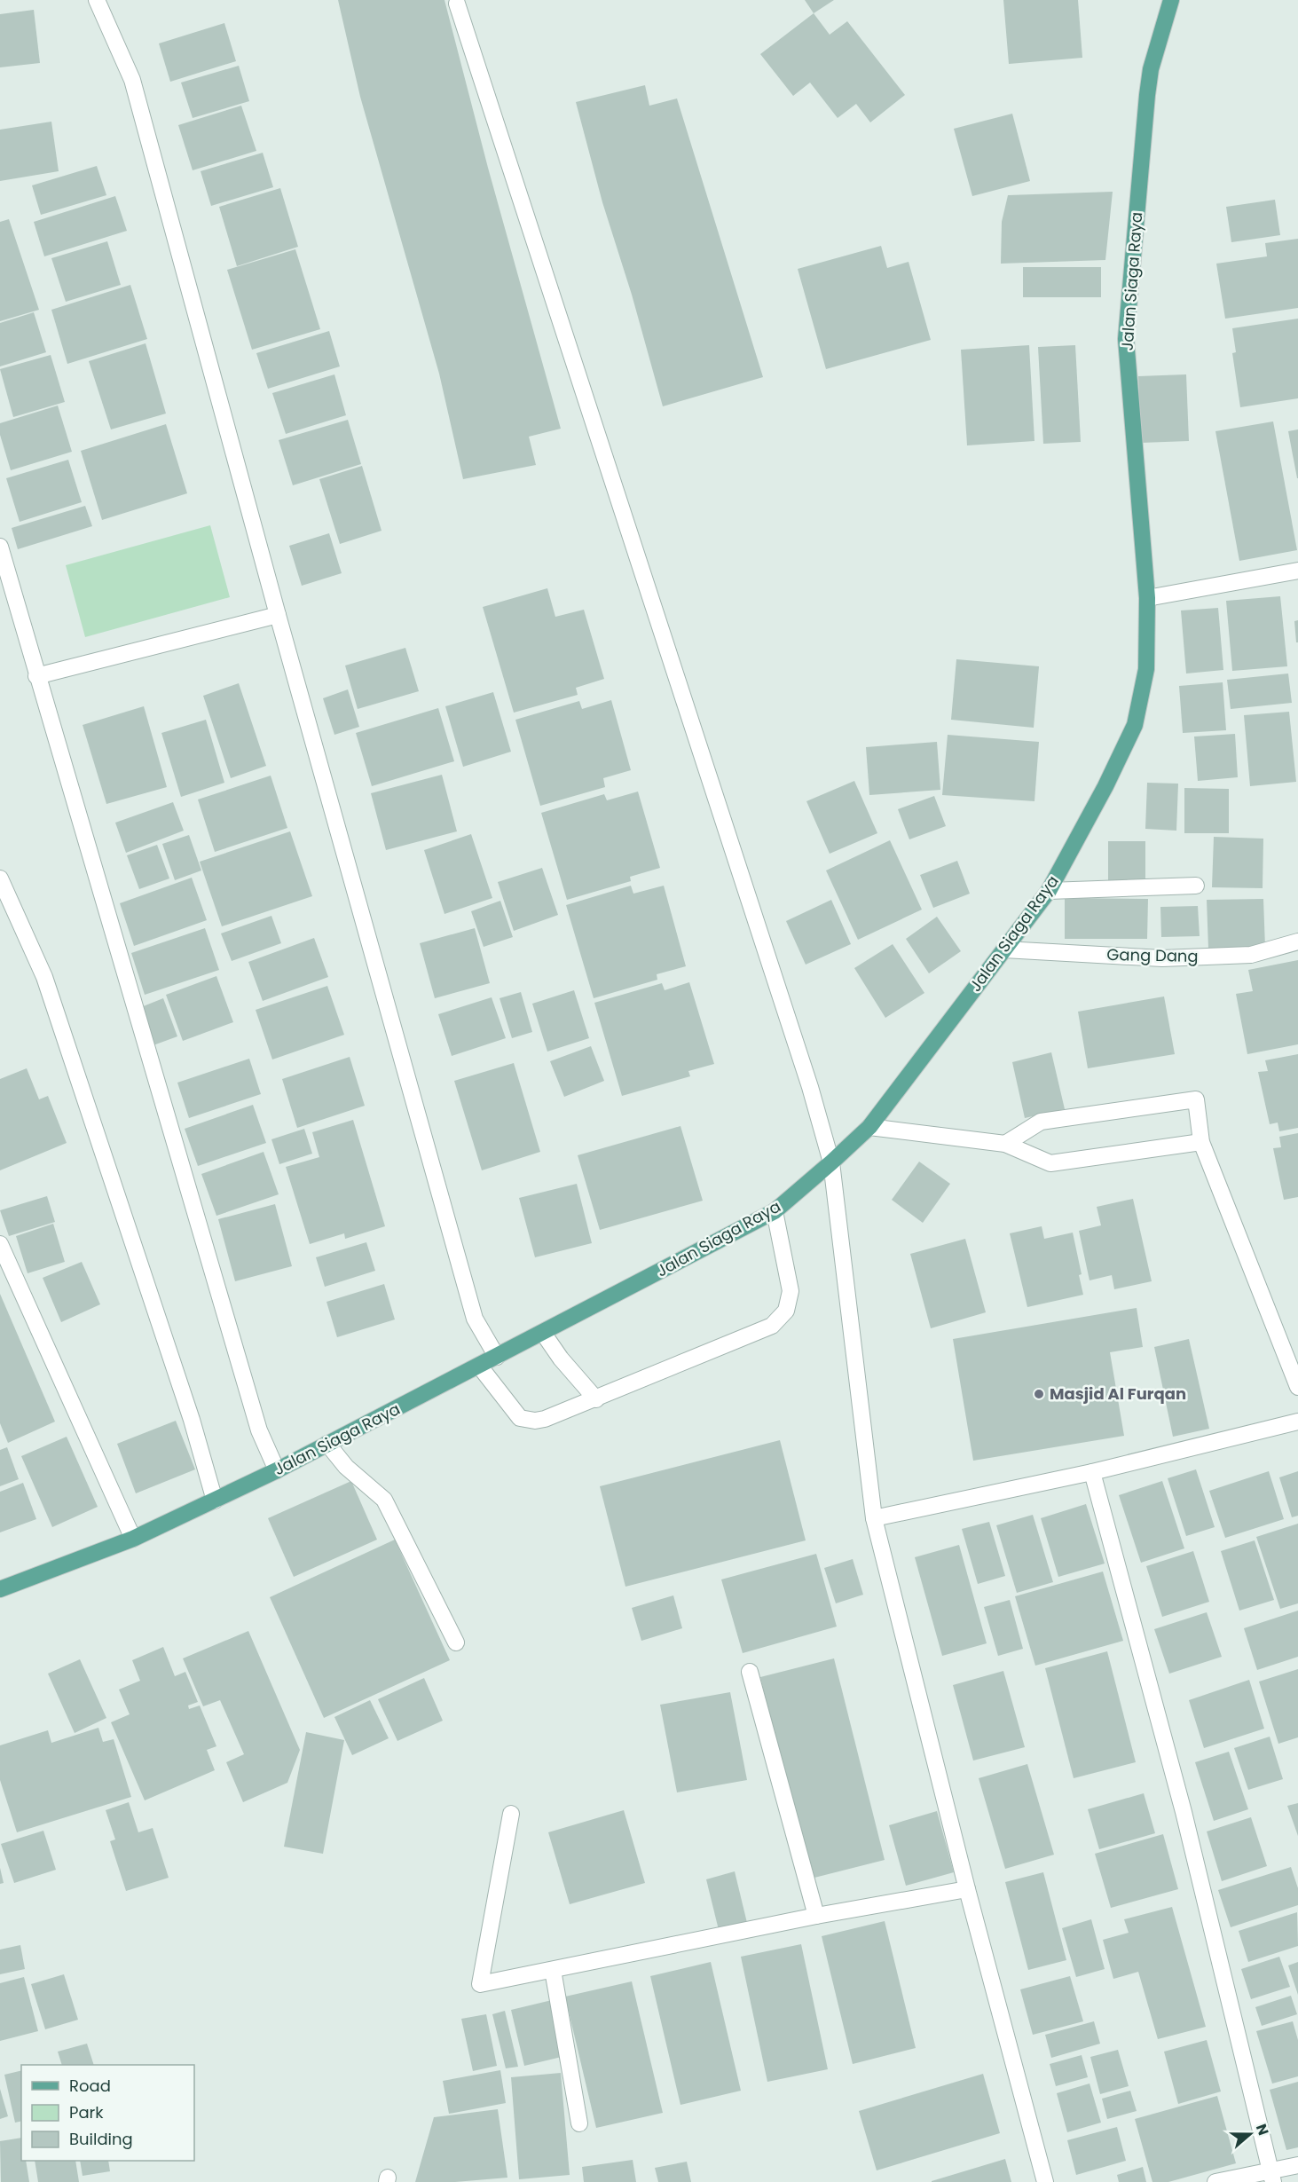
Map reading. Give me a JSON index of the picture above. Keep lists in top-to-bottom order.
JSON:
{
  "streets": {
    "main road": ["Jalan Siaga Raya"],
    "street": ["Gang Dang"]
  },
  "crossings": [
    ["Jalan Siaga Raya", "Gang Dang"]
  ],
  "places": ["Masjid Al Furqan"],
  "legend": ["Road", "Park", "Building"],
  "north": "right"
}
